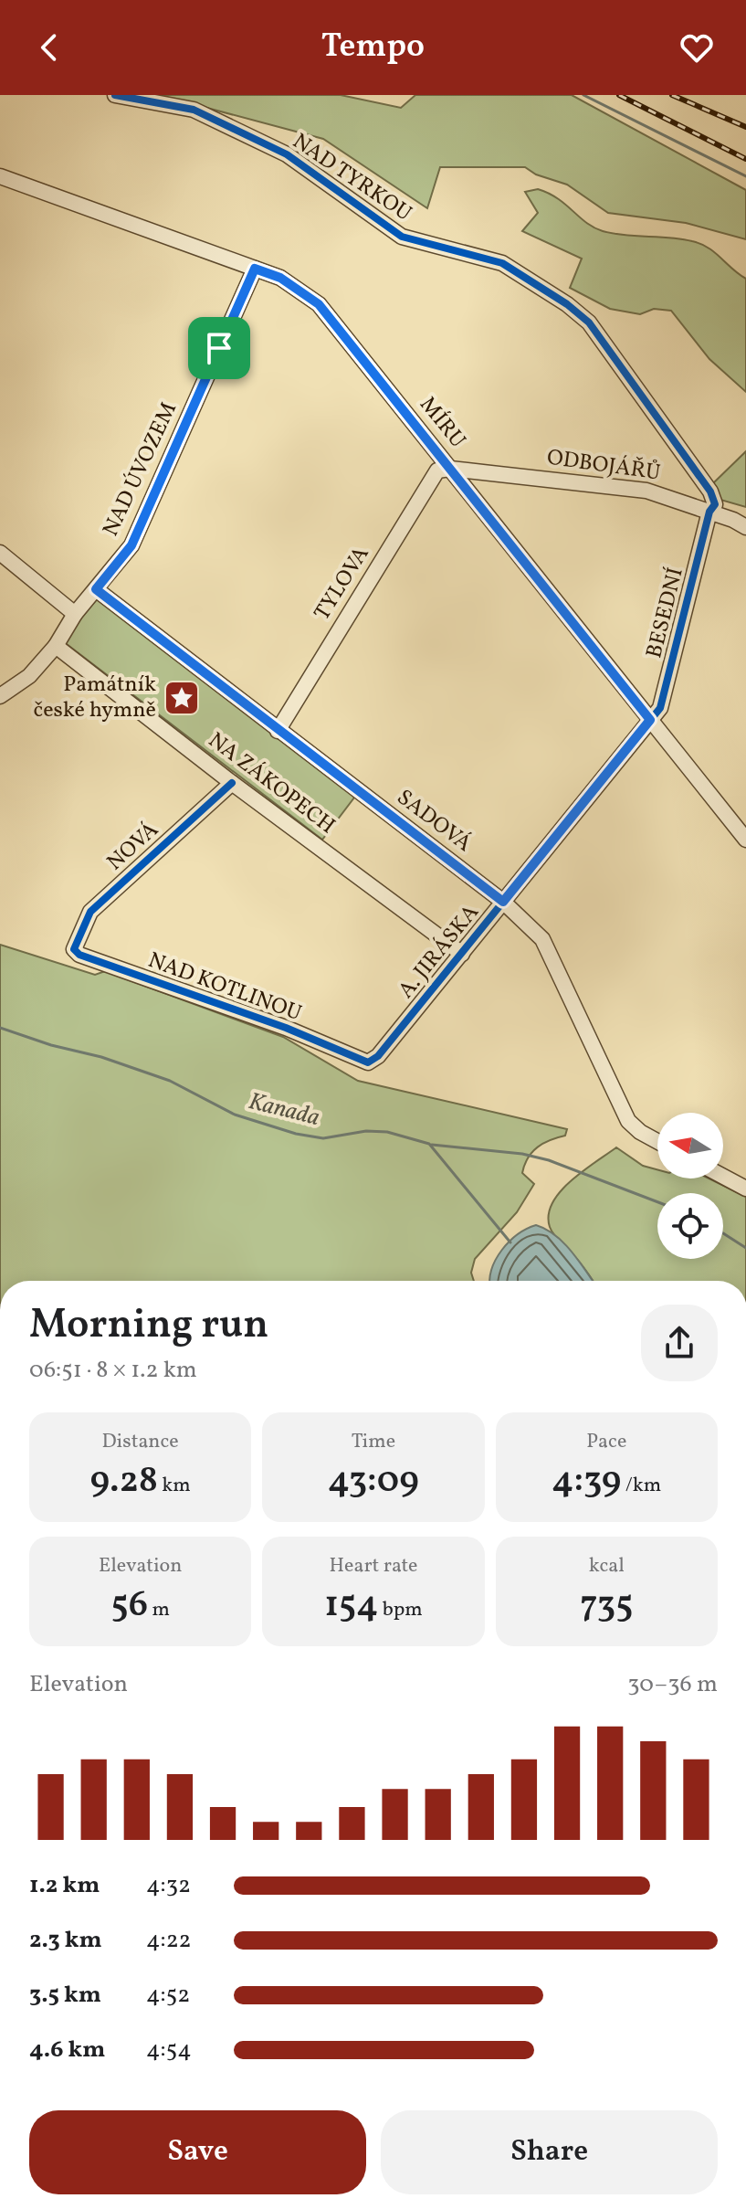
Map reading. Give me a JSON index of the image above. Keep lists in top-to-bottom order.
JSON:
{
  "streets": {
    "street": [
      "NAD TYRKOU",
      "MÍRU",
      "ODBOJÁŘŮ",
      "NAD ÚVOZEM",
      "TYLOVA",
      "BESEDNÍ",
      "NA ZÁKOPECH",
      "SADOVÁ",
      "NOVÁ",
      "A. JIRÁSKA",
      "NAD KOTLINOU"
    ]
  },
  "crossings": [
    ["NAD TYRKOU", "ODBOJÁŘŮ"],
    ["NAD TYRKOU", "BESEDNÍ"],
    ["MÍRU", "ODBOJÁŘŮ"],
    ["MÍRU", "NAD ÚVOZEM"],
    ["MÍRU", "TYLOVA"],
    ["MÍRU", "BESEDNÍ"],
    ["MÍRU", "A. JIRÁSKA"],
    ["ODBOJÁŘŮ", "TYLOVA"],
    ["ODBOJÁŘŮ", "BESEDNÍ"],
    ["NAD ÚVOZEM", "NA ZÁKOPECH"],
    ["NAD ÚVOZEM", "SADOVÁ"],
    ["TYLOVA", "SADOVÁ"],
    ["BESEDNÍ", "A. JIRÁSKA"],
    ["NA ZÁKOPECH", "NOVÁ"],
    ["NA ZÁKOPECH", "A. JIRÁSKA"],
    ["SADOVÁ", "A. JIRÁSKA"],
    ["NOVÁ", "NAD KOTLINOU"],
    ["A. JIRÁSKA", "NAD KOTLINOU"]
  ],
  "water": ["Kanada"],
  "places": {
    "place": ["Památník české hymně"]
  },
  "north": "left",
  "page": {
    "header": "Tempo",
    "heading": ["Morning run", "06:51 · 8 × 1.2 km"],
    "stats": [
      ["Distance", "9.28 km"],
      ["Time", "43:09"],
      ["Pace", "4:39 /km"],
      ["Elevation", "56 m"],
      ["Heart rate", "154 bpm"],
      ["kcal", "735"]
    ],
    "chart": ["Elevation", "30–36 m"],
    "list": [
      {
        "name": "1.2 km",
        "note": "4:32"
      },
      {
        "name": "2.3 km",
        "note": "4:22"
      },
      {
        "name": "3.5 km",
        "note": "4:52"
      },
      {
        "name": "4.6 km",
        "note": "4:54"
      }
    ],
    "buttons": ["Save", "Share"]
  }
}
